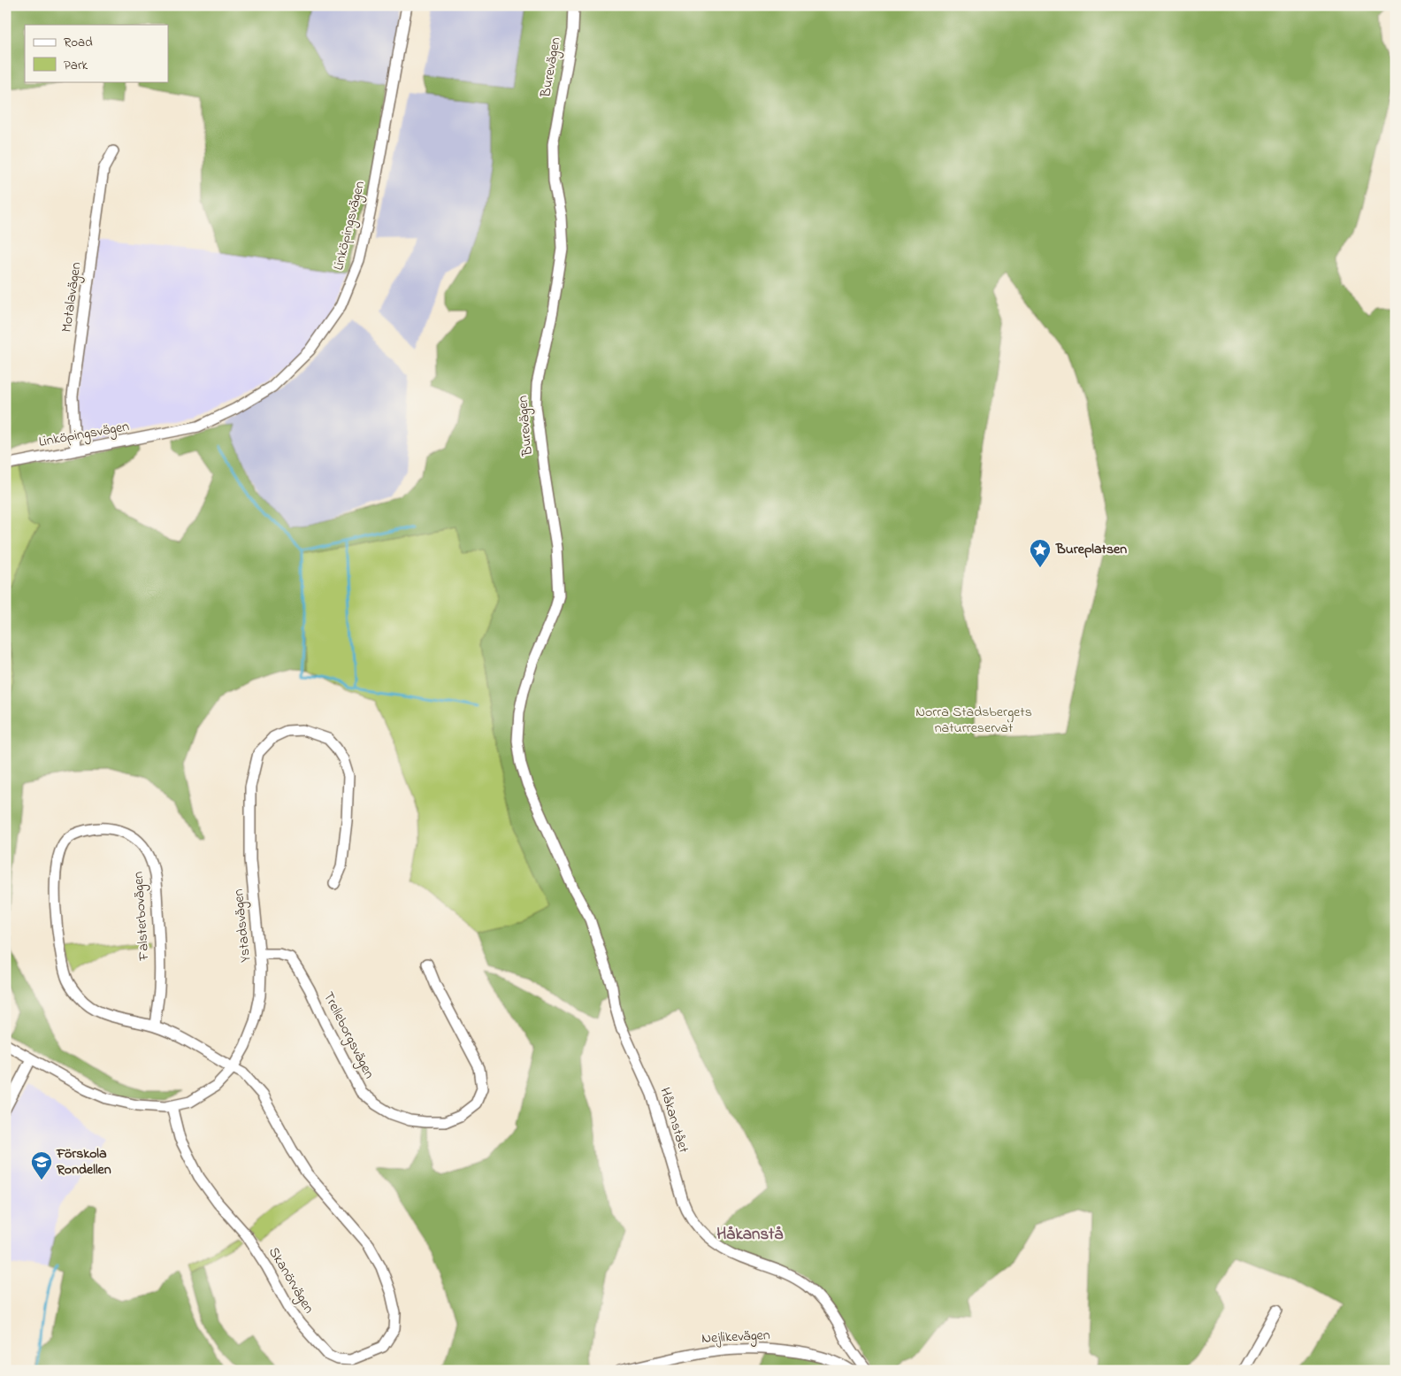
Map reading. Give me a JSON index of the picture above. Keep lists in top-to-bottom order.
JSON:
{
  "streets": {
    "street": [
      "Burevägen",
      "Linköpingsvägen",
      "Motalavägen",
      "Falsterbovägen",
      "Ystadsvägen",
      "Trelleborgsvägen",
      "Håkanstået",
      "Skanörvägen",
      "Nejlikevägen"
    ]
  },
  "crossings": [
    ["Burevägen", "Håkanstået"],
    ["Linköpingsvägen", "Motalavägen"],
    ["Falsterbovägen", "Ystadsvägen"],
    ["Falsterbovägen", "Skanörvägen"],
    ["Ystadsvägen", "Trelleborgsvägen"],
    ["Ystadsvägen", "Skanörvägen"]
  ],
  "districts": ["Håkanstå"],
  "parks": ["Norra Stadsbergets naturreservat"],
  "places": {
    "place": ["Bureplatsen"],
    "school or university": ["Förskola Rondellen"]
  },
  "legend": ["Road", "Park"]
}
